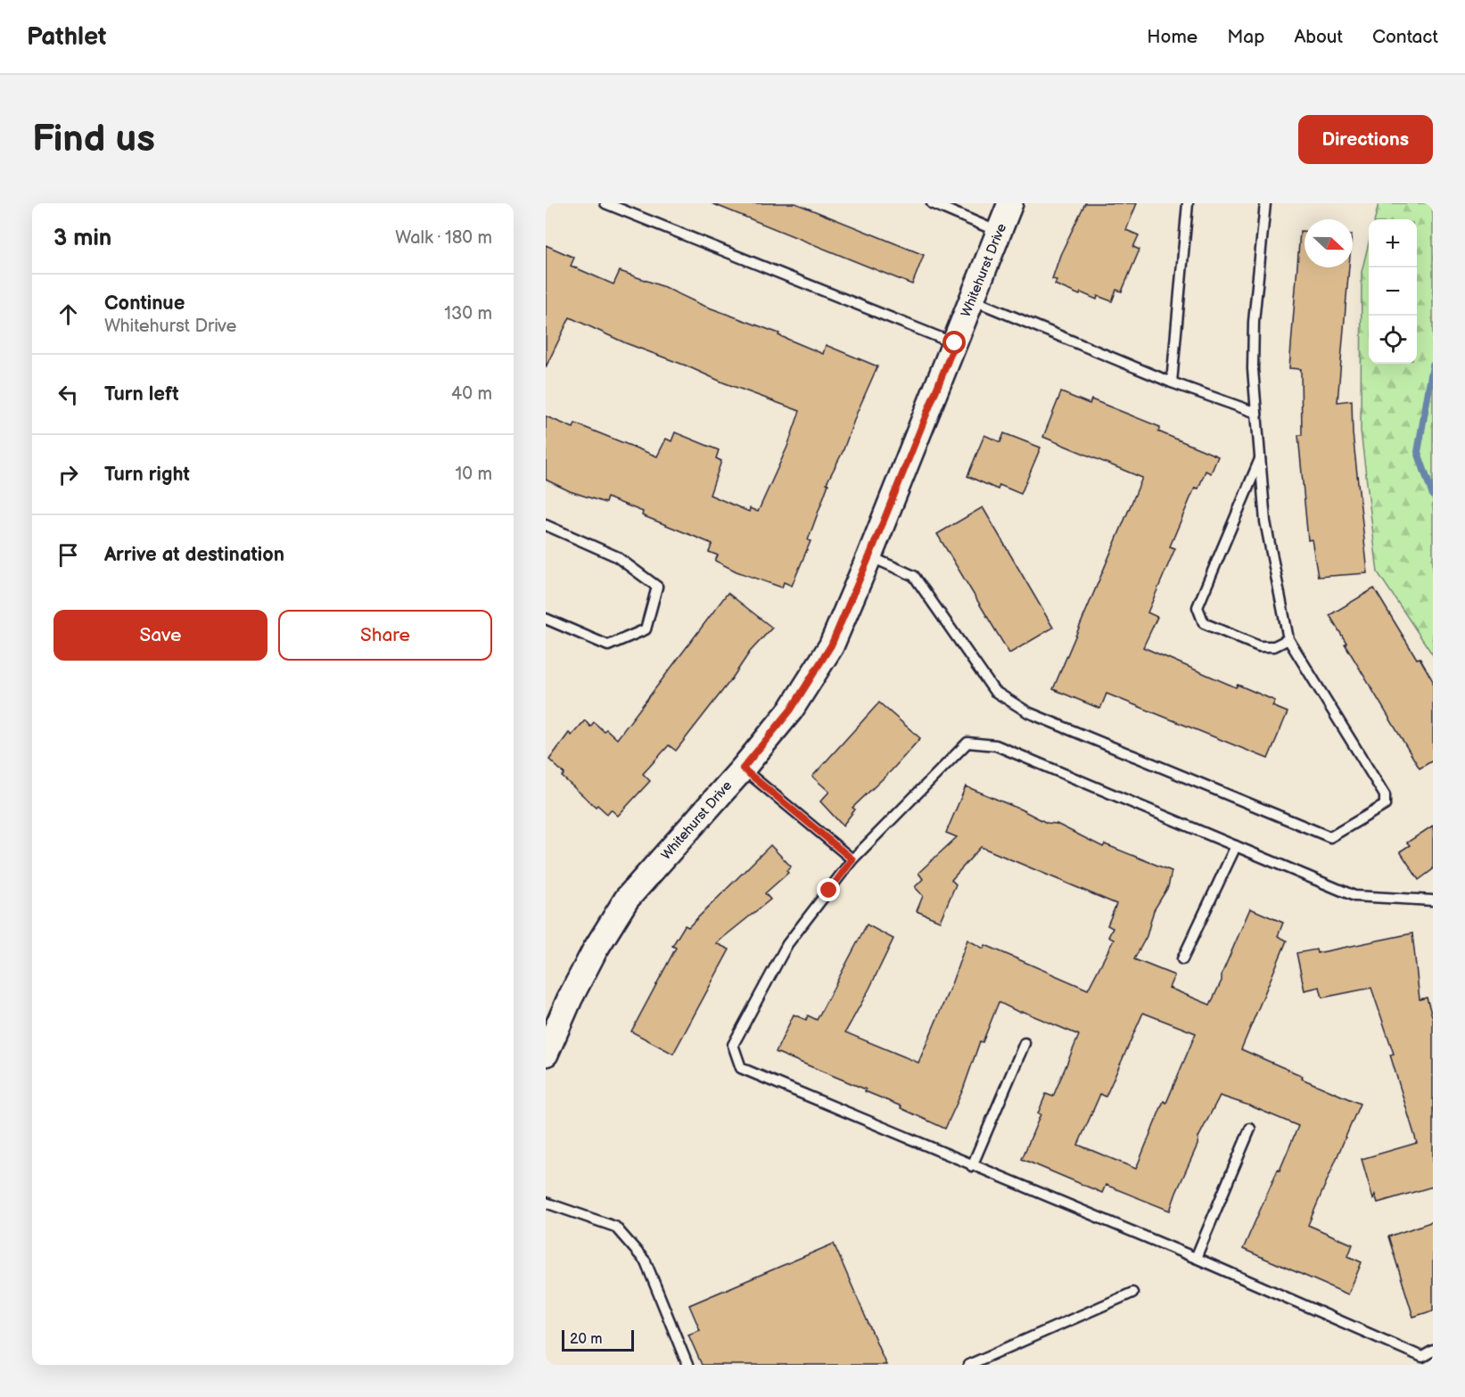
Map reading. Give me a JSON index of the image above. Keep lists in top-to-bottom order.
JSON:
{
  "streets": {
    "street": ["Whitehurst Drive"]
  },
  "scale_bar": "20 m",
  "north": "right",
  "page": {
    "header": "Pathlet",
    "nav": [
      "Home",
      "Map",
      "About",
      "Contact"
    ],
    "buttons": [
      "Directions",
      ["Save", "Share"]
    ],
    "title": "Find us",
    "heading": ["3 min", "Walk · 180 m"],
    "map_buttons": ["+", "−"],
    "list": [
      ["Continue", "Whitehurst Drive", "130 m"],
      ["Turn left", "40 m"],
      ["Turn right", "10 m"],
      "Arrive at destination"
    ],
    "scale": "20 m"
  }
}
